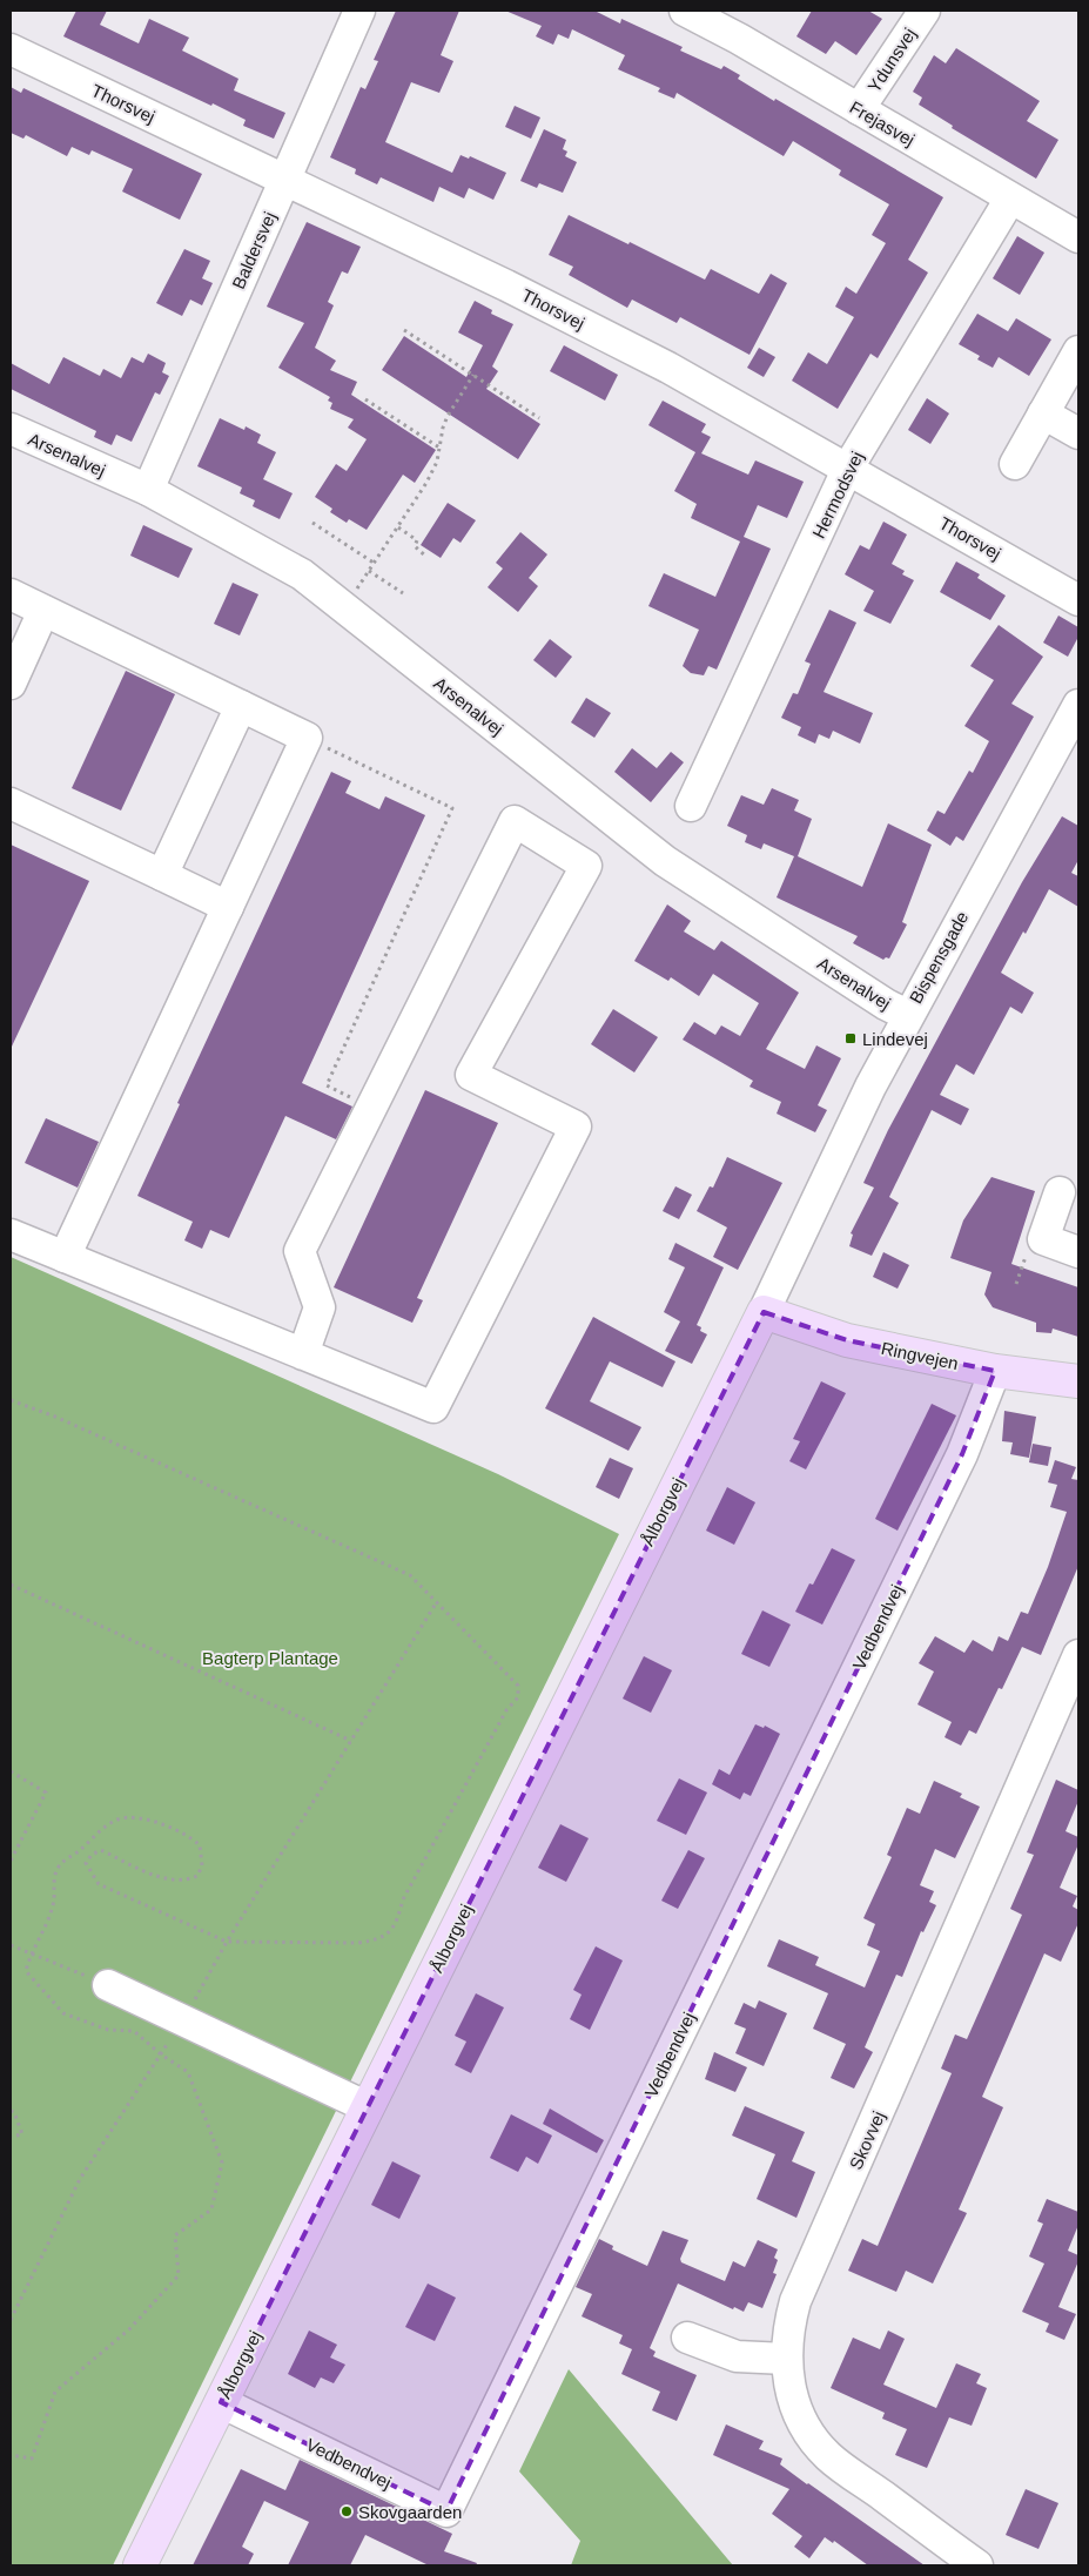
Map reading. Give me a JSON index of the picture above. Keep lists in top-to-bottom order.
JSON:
{
  "streets": {
    "main road": ["Ringvejen", "Ålborgvej"],
    "street": [
      "Ydunsvej",
      "Thorsvej",
      "Frejasvej",
      "Baldersvej",
      "Arsenalvej",
      "Hermodsvej",
      "Bispensgade",
      "Vedbendvej",
      "Skovvej"
    ]
  },
  "crossings": [
    ["Ydunsvej", "Frejasvej"],
    ["Thorsvej", "Baldersvej"],
    ["Thorsvej", "Hermodsvej"],
    ["Frejasvej", "Hermodsvej"],
    ["Baldersvej", "Arsenalvej"],
    ["Arsenalvej", "Bispensgade"],
    ["Bispensgade", "Ringvejen"],
    ["Bispensgade", "Ålborgvej"],
    ["Ringvejen", "Ålborgvej"],
    ["Ringvejen", "Vedbendvej"],
    ["Ålborgvej", "Vedbendvej"]
  ],
  "parks": ["Bagterp Plantage"],
  "places": {
    "transit": ["Lindevej"],
    "other": ["Skovgaarden"]
  }
}
